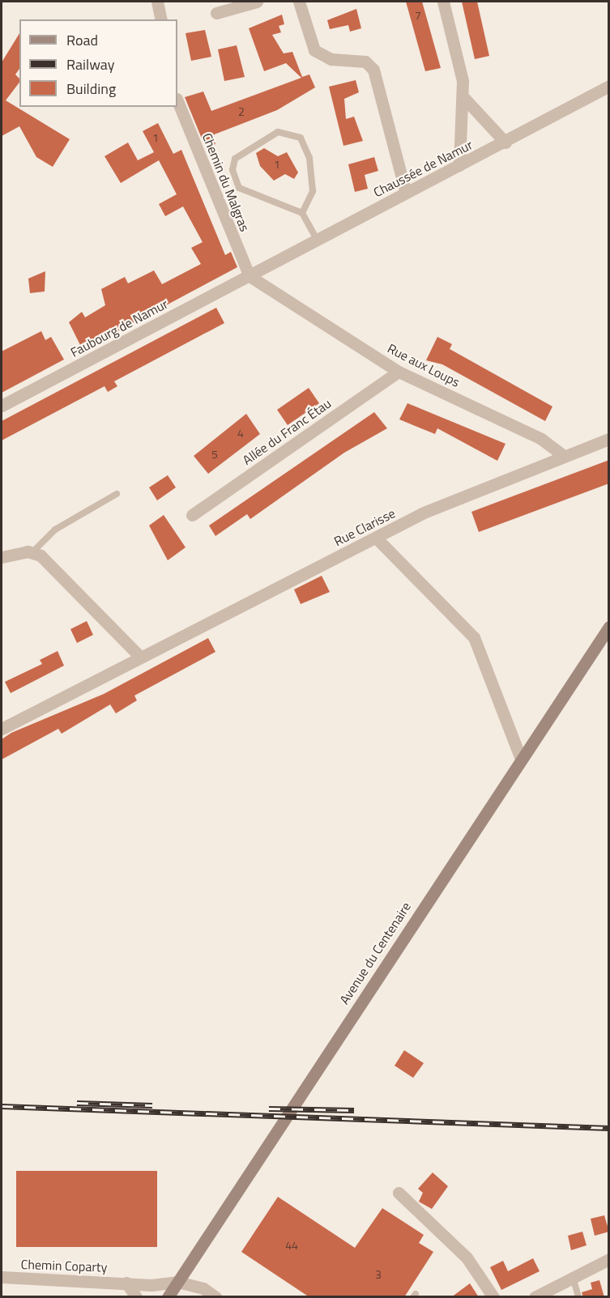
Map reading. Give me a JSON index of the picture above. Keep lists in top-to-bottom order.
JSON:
{
  "streets": {
    "main road": ["Avenue du Centenaire"],
    "street": [
      "Chaussée de Namur",
      "Chemin du Malgras",
      "Faubourg de Namur",
      "Rue aux Loups",
      "Allée du Franc Étau",
      "Rue Clarisse",
      "Chemin Coparty"
    ]
  },
  "crossings": [
    ["Chaussée de Namur", "Chemin du Malgras"],
    ["Chaussée de Namur", "Faubourg de Namur"],
    ["Chaussée de Namur", "Rue aux Loups"],
    ["Chemin du Malgras", "Faubourg de Namur"],
    ["Chemin du Malgras", "Rue aux Loups"],
    ["Faubourg de Namur", "Rue aux Loups"],
    ["Rue aux Loups", "Allée du Franc Étau"],
    ["Rue aux Loups", "Rue Clarisse"],
    ["Avenue du Centenaire", "Chemin Coparty"]
  ],
  "house_numbers": [
    "7",
    "2",
    "1",
    "1",
    "4",
    "5",
    "44",
    "3"
  ],
  "legend": ["Road", "Railway", "Building"]
}
